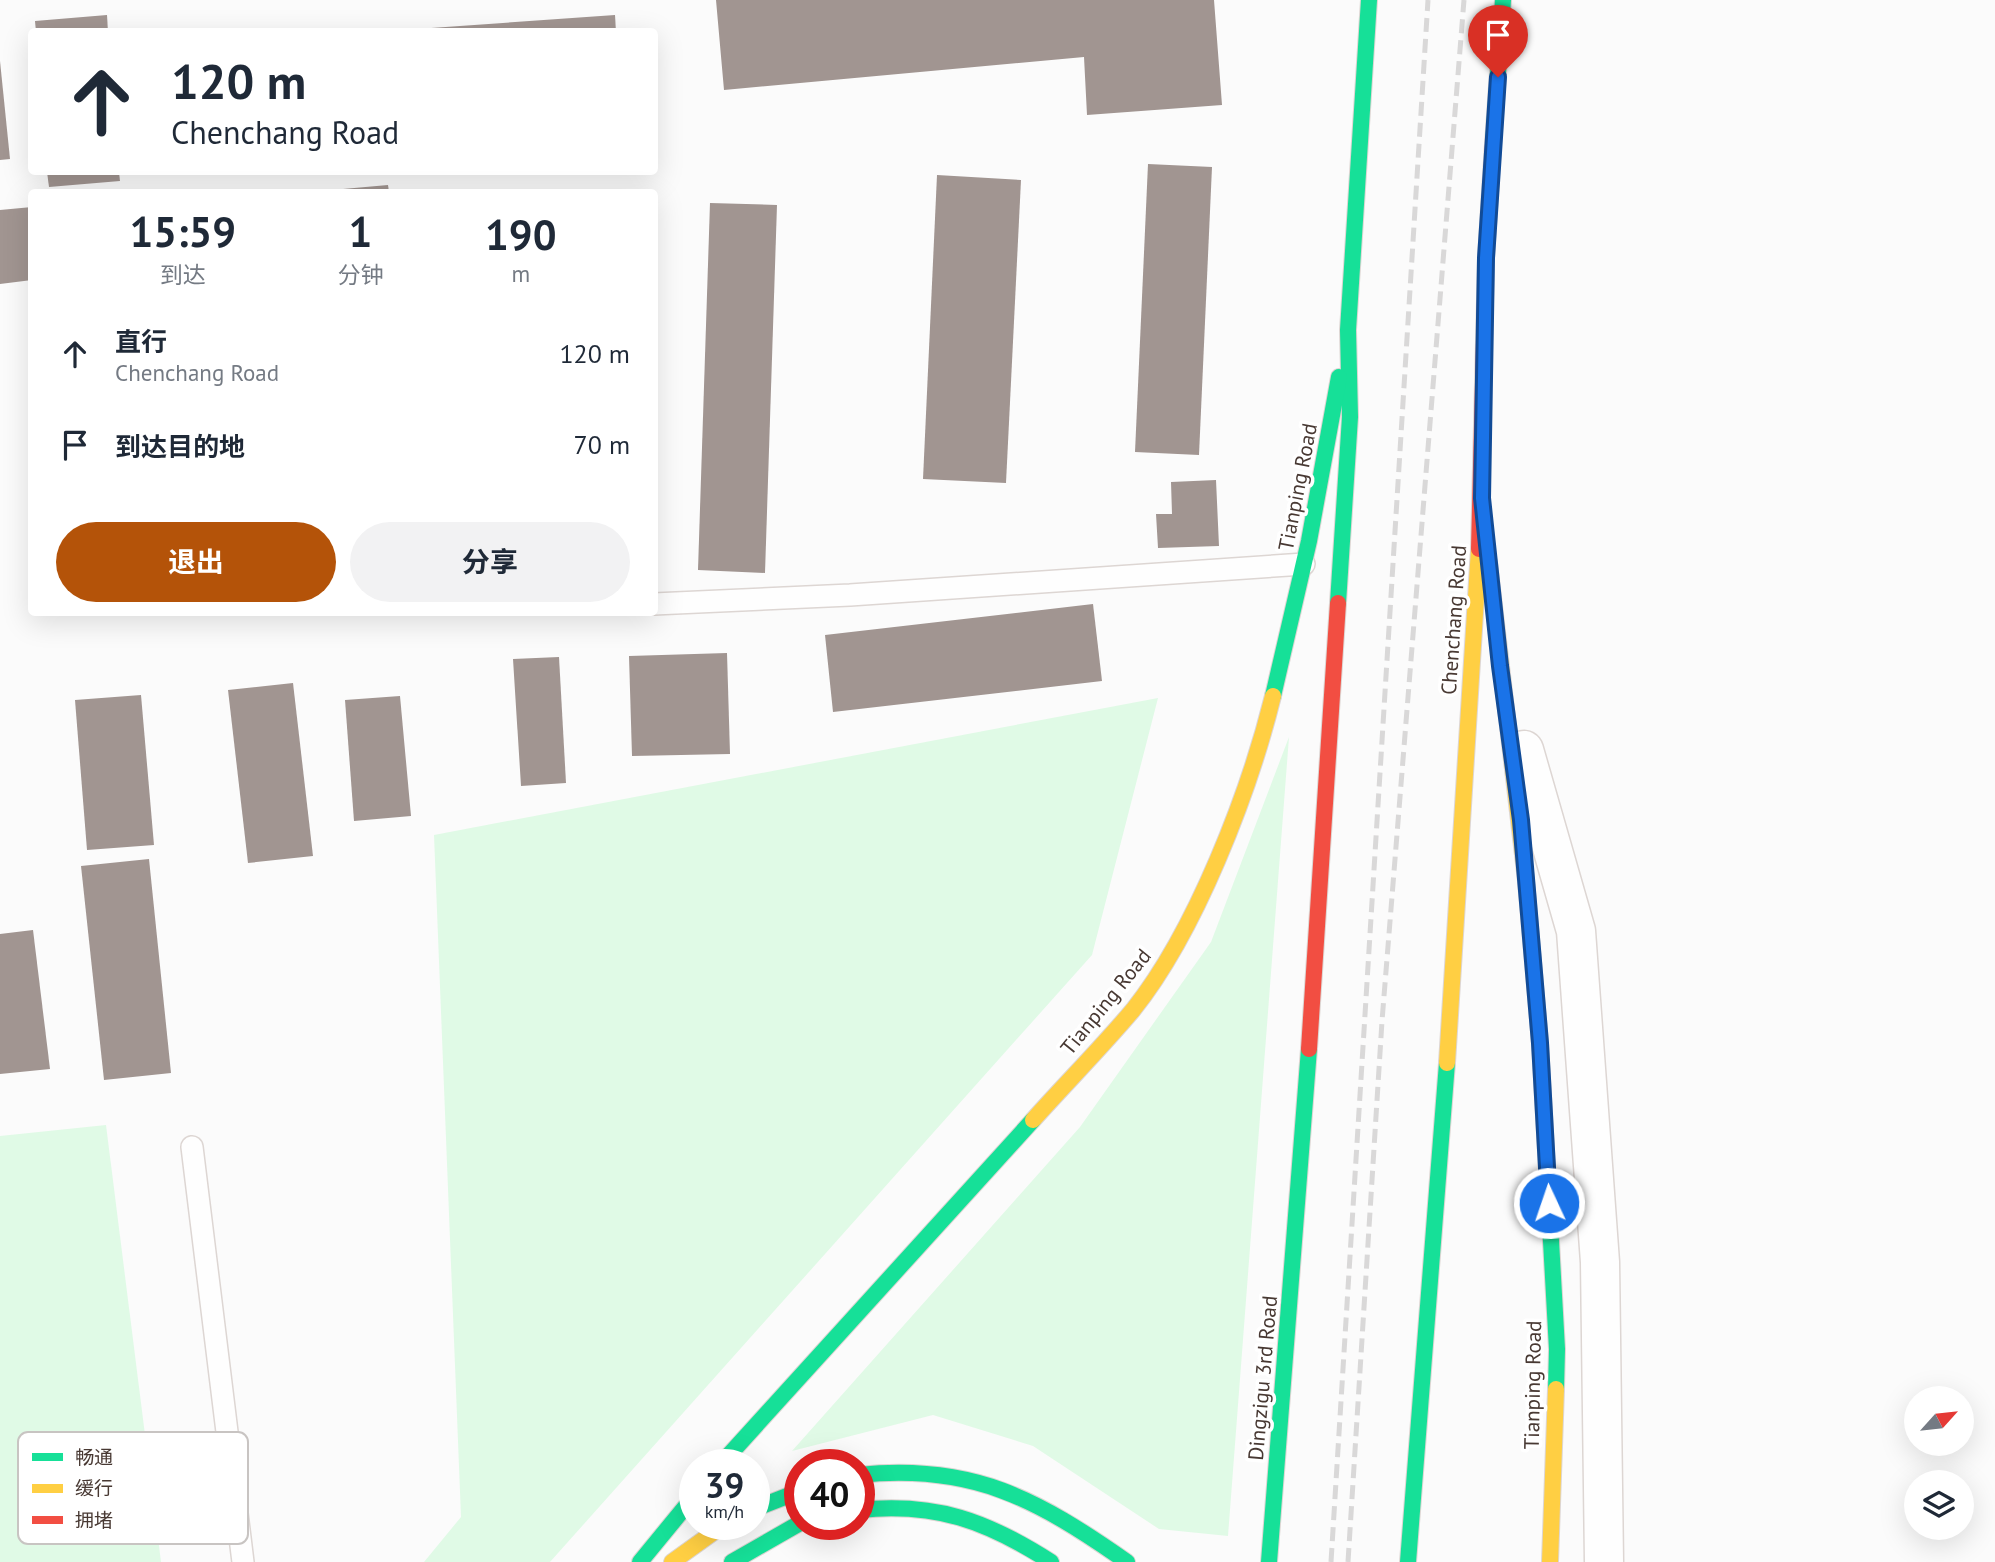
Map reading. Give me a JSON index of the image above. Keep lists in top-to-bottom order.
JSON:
{
  "streets": {
    "main road": ["Tianping Road", "Chenchang Road", "Dingzigu 3rd Road"]
  },
  "crossings": [
    ["Tianping Road", "Chenchang Road"],
    ["Tianping Road", "Dingzigu 3rd Road"]
  ],
  "legend": ["畅通", "缓行", "拥堵"],
  "north": "top right",
  "page": {
    "turn": ["120 m", "Chenchang Road"],
    "eta": [
      "15:59",
      "到达",
      "1",
      "分钟",
      "190",
      "m"
    ],
    "list": [
      {
        "name": "直行",
        "note": "Chenchang Road",
        "value": "120 m"
      },
      {
        "name": "到达目的地",
        "value": "70 m"
      }
    ],
    "buttons": ["退出", "分享"],
    "speed": "39 km/h",
    "limit": "40"
  }
}
